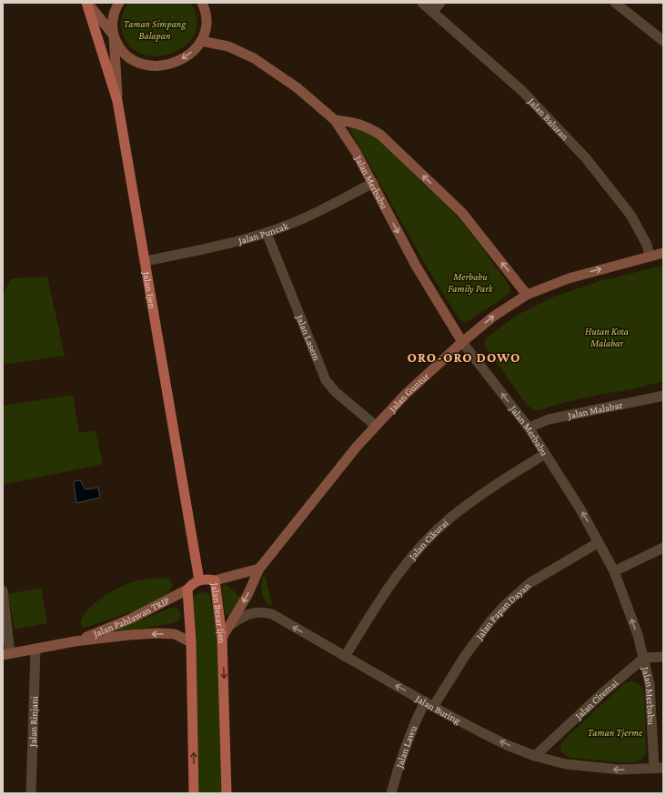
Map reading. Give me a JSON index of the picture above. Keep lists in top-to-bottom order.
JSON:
{
  "streets": {
    "main road": [
      "Jalan Merbabu",
      "Jalan Ijen",
      "Jalan Guntur",
      "Jalan Besar Ijen",
      "Jalan Pahlawan TRIP"
    ],
    "street": [
      "Jalan Baluran",
      "Jalan Puncak",
      "Jalan Lasem",
      "Jalan Malabar",
      "Jalan Cikurai",
      "Jalan Papan Dayan",
      "Jalan Ciremai",
      "Jalan Buring",
      "Jalan Rinjani",
      "Jalan Lawu"
    ]
  },
  "crossings": [
    ["Jalan Baluran", "Jalan Guntur"],
    ["Jalan Merbabu", "Jalan Puncak"],
    ["Jalan Merbabu", "Jalan Guntur"],
    ["Jalan Merbabu", "Jalan Malabar"],
    ["Jalan Merbabu", "Jalan Cikurai"],
    ["Jalan Merbabu", "Jalan Papan Dayan"],
    ["Jalan Merbabu", "Jalan Ciremai"],
    ["Jalan Merbabu", "Jalan Buring"],
    ["Jalan Puncak", "Jalan Ijen"],
    ["Jalan Puncak", "Jalan Lasem"],
    ["Jalan Ijen", "Jalan Besar Ijen"],
    ["Jalan Lasem", "Jalan Guntur"],
    ["Jalan Guntur", "Jalan Besar Ijen"],
    ["Jalan Guntur", "Jalan Buring"],
    ["Jalan Cikurai", "Jalan Buring"],
    ["Jalan Papan Dayan", "Jalan Buring"],
    ["Jalan Papan Dayan", "Jalan Lawu"],
    ["Jalan Besar Ijen", "Jalan Pahlawan TRIP"],
    ["Jalan Pahlawan TRIP", "Jalan Rinjani"],
    ["Jalan Ciremai", "Jalan Buring"],
    ["Jalan Buring", "Jalan Lawu"]
  ],
  "one_way": ["Jalan Buring"],
  "districts": ["ORO-ORO DOWO"],
  "parks": [
    "Taman Simpang Balapan",
    "Merbabu Family Park",
    "Hutan Kota Malabar",
    "Taman Tjerme"
  ]
}
